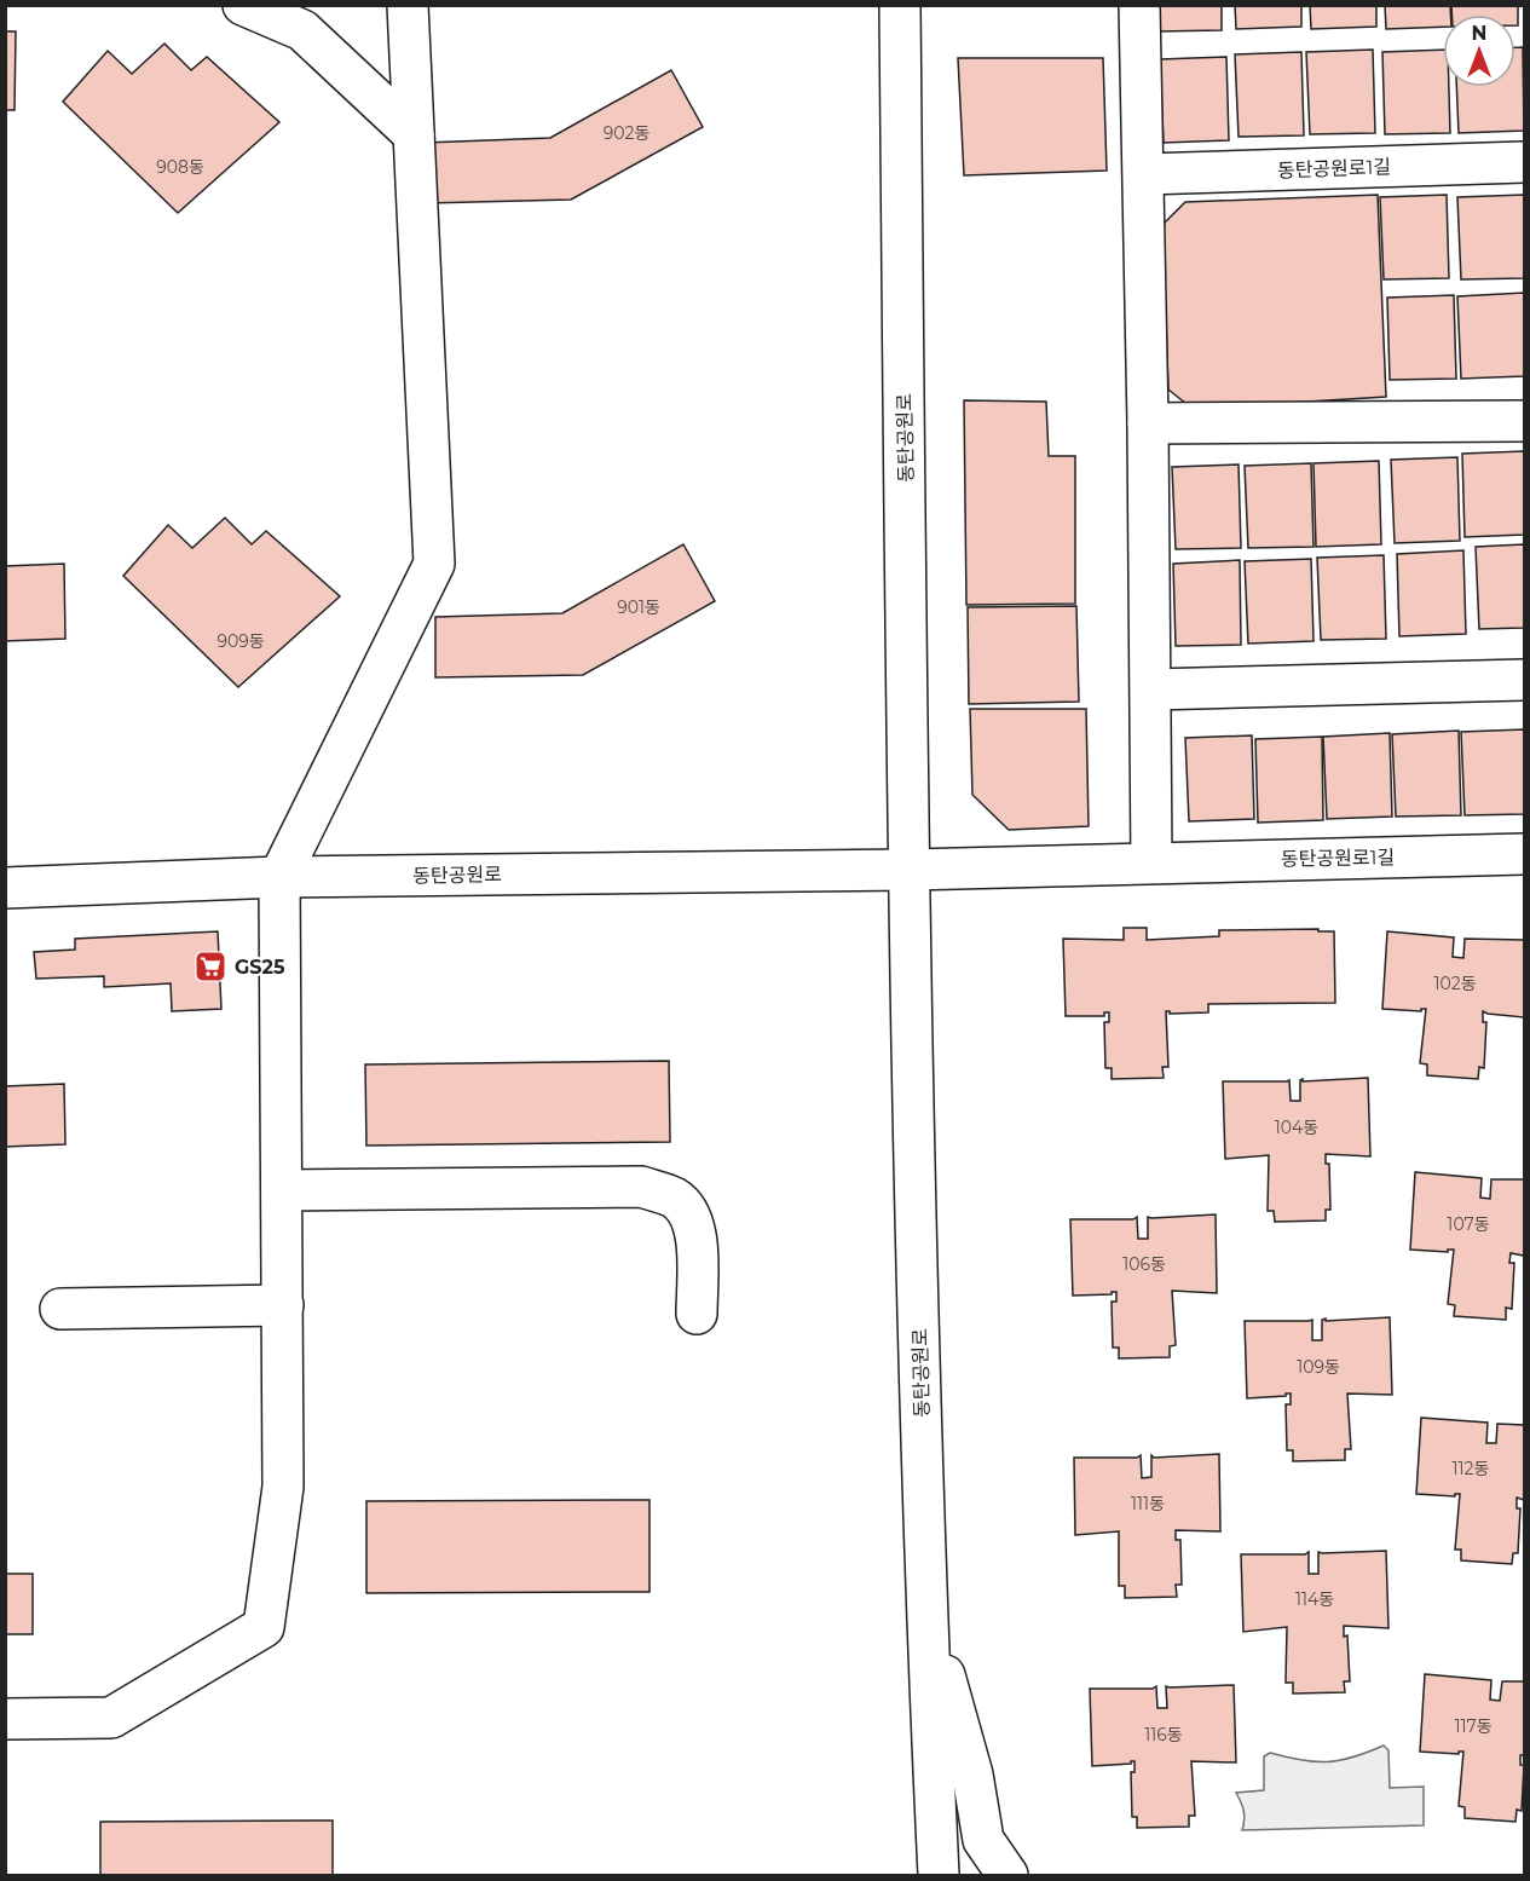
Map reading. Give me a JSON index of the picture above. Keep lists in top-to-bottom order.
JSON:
{
  "streets": {
    "street": ["동탄공원로1길", "동탄공원로"]
  },
  "crossings": [
    ["동탄공원로1길", "동탄공원로"]
  ],
  "places": {
    "supermarket": ["GS25"]
  },
  "house_numbers": [
    "902동",
    "908동",
    "901동",
    "909동",
    "102동",
    "104동",
    "107동",
    "106동",
    "109동",
    "112동",
    "111동",
    "114동",
    "117동",
    "116동"
  ],
  "north": "top"
}
